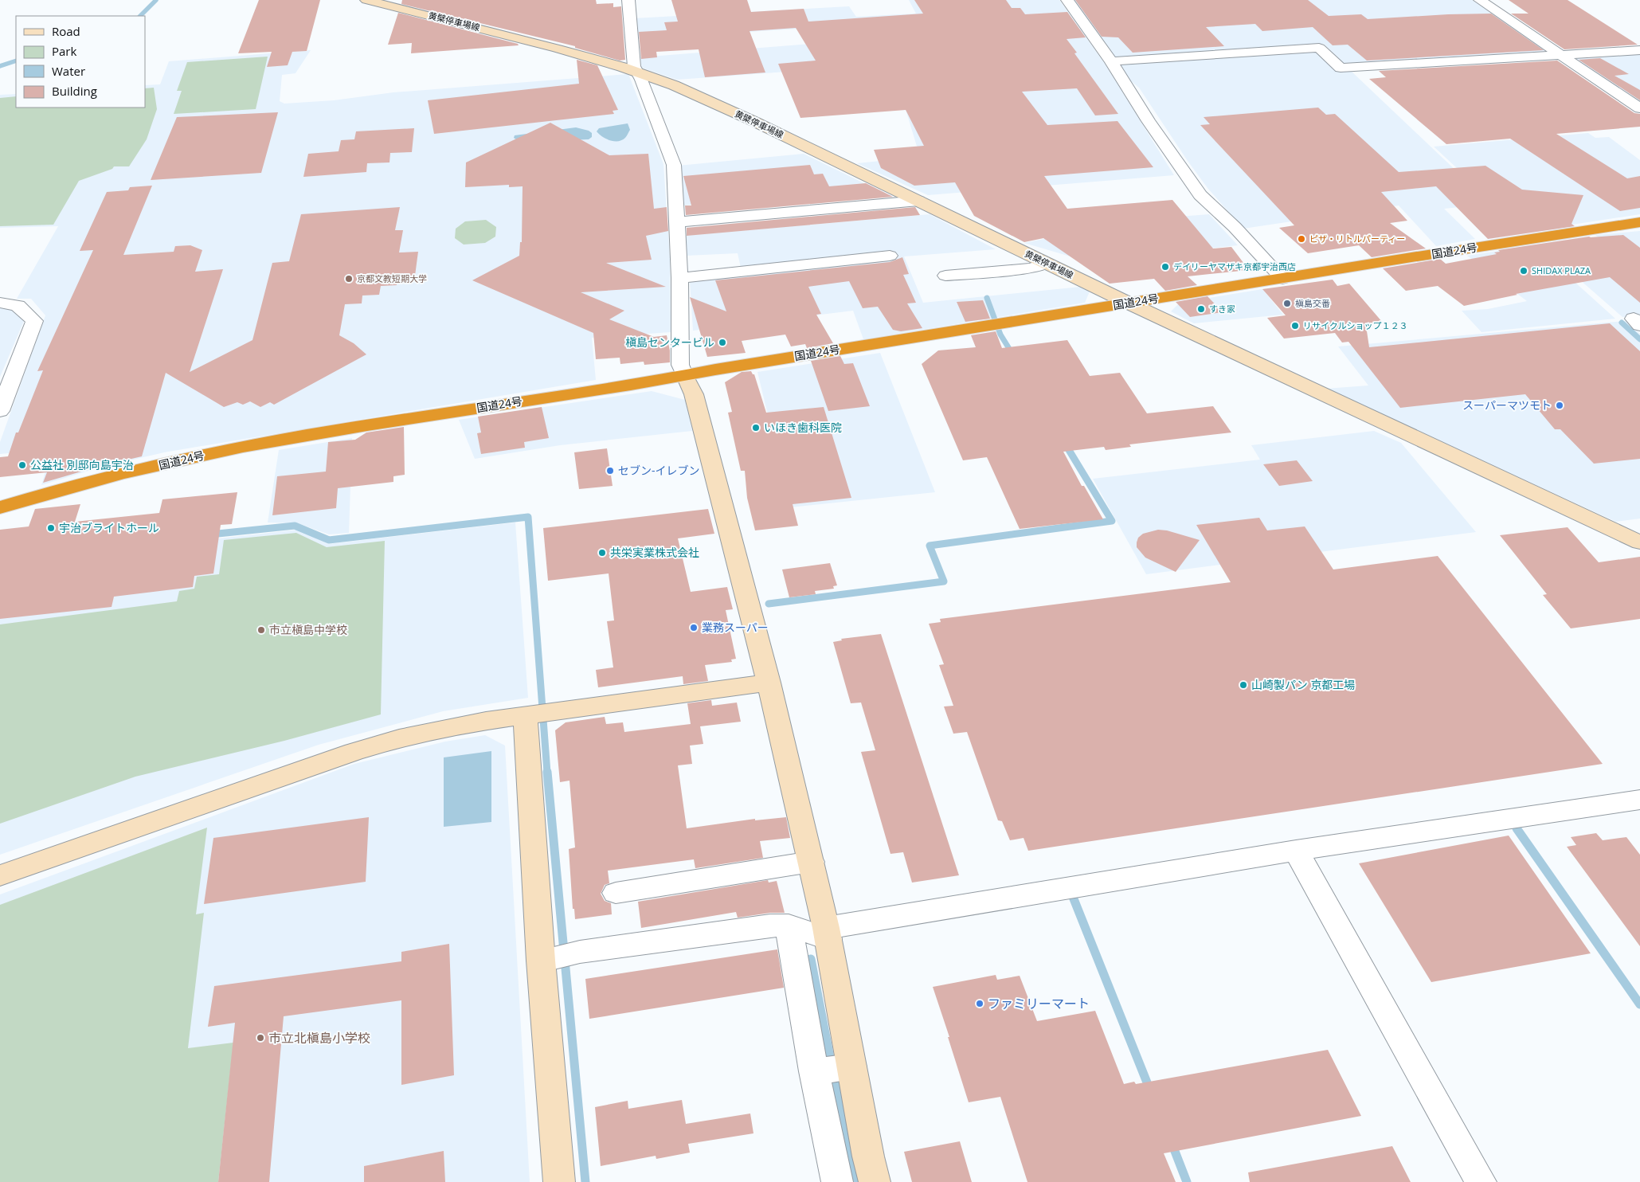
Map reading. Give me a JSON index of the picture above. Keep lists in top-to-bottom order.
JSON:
{
  "streets": {
    "highway": ["国道24号"],
    "street": ["黄檗停車場線"]
  },
  "crossings": [
    ["黄檗停車場線", "国道24号"]
  ],
  "places": [
    "ピザ・リトルパーティー",
    "デイリーヤマザキ京都宇治西店",
    "SHIDAX PLAZA",
    "京都文教短期大学",
    "槇島交番",
    "すき家",
    "リサイクルショップ１２３",
    "槇島センタービル",
    "スーパーマツモト",
    "いほき歯科医院",
    "公益社 別邸向島宇治",
    "セブン-イレブン",
    "宇治ブライトホール",
    "共栄実業株式会社",
    "業務スーパー",
    "市立槇島中学校",
    "山崎製パン 京都工場",
    "ファミリーマート",
    "市立北槇島小学校"
  ],
  "legend": [
    "Road",
    "Park",
    "Water",
    "Building"
  ]
}
